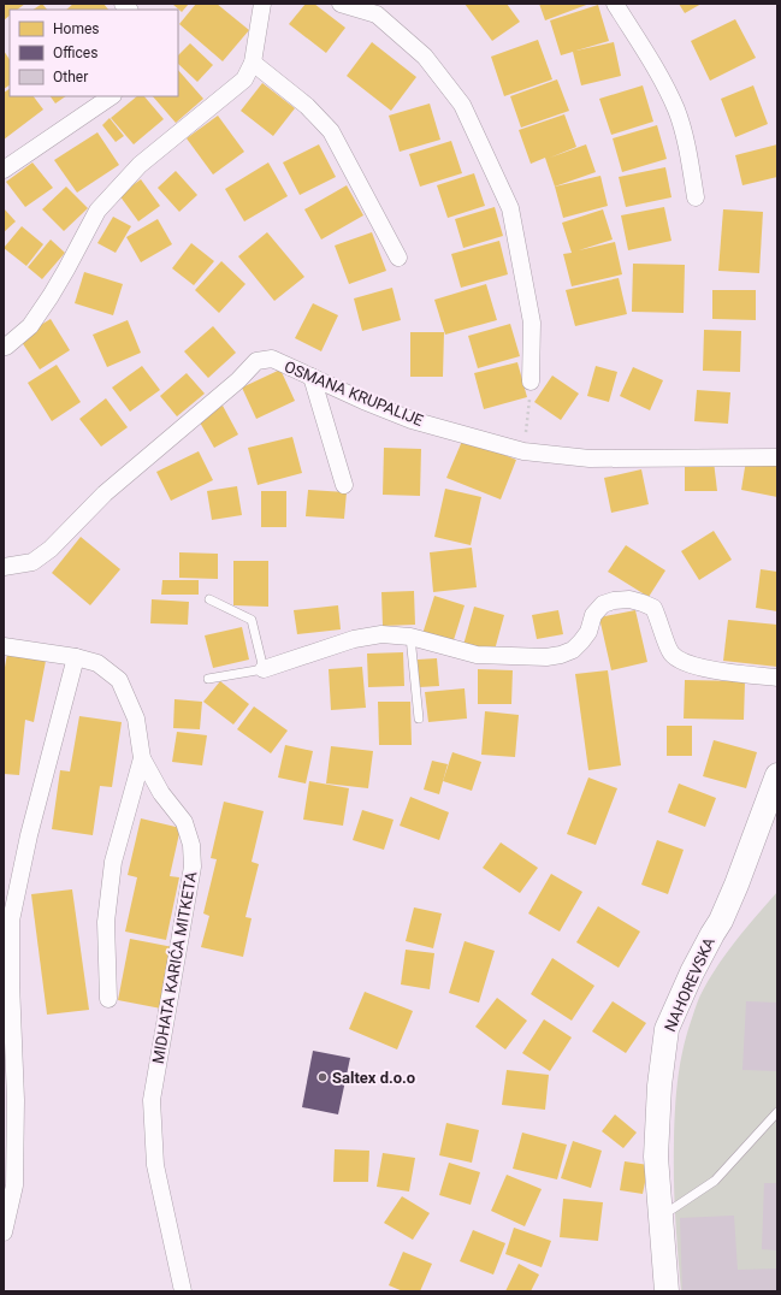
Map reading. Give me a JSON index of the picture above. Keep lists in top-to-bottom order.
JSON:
{
  "streets": {
    "street": ["OSMANA KRUPALIJE", "MIDHATA KARIĆA MITKETA", "NAHOREVSKA"]
  },
  "places": ["Saltex d.o.o"],
  "legend": ["Homes", "Offices", "Other"]
}
